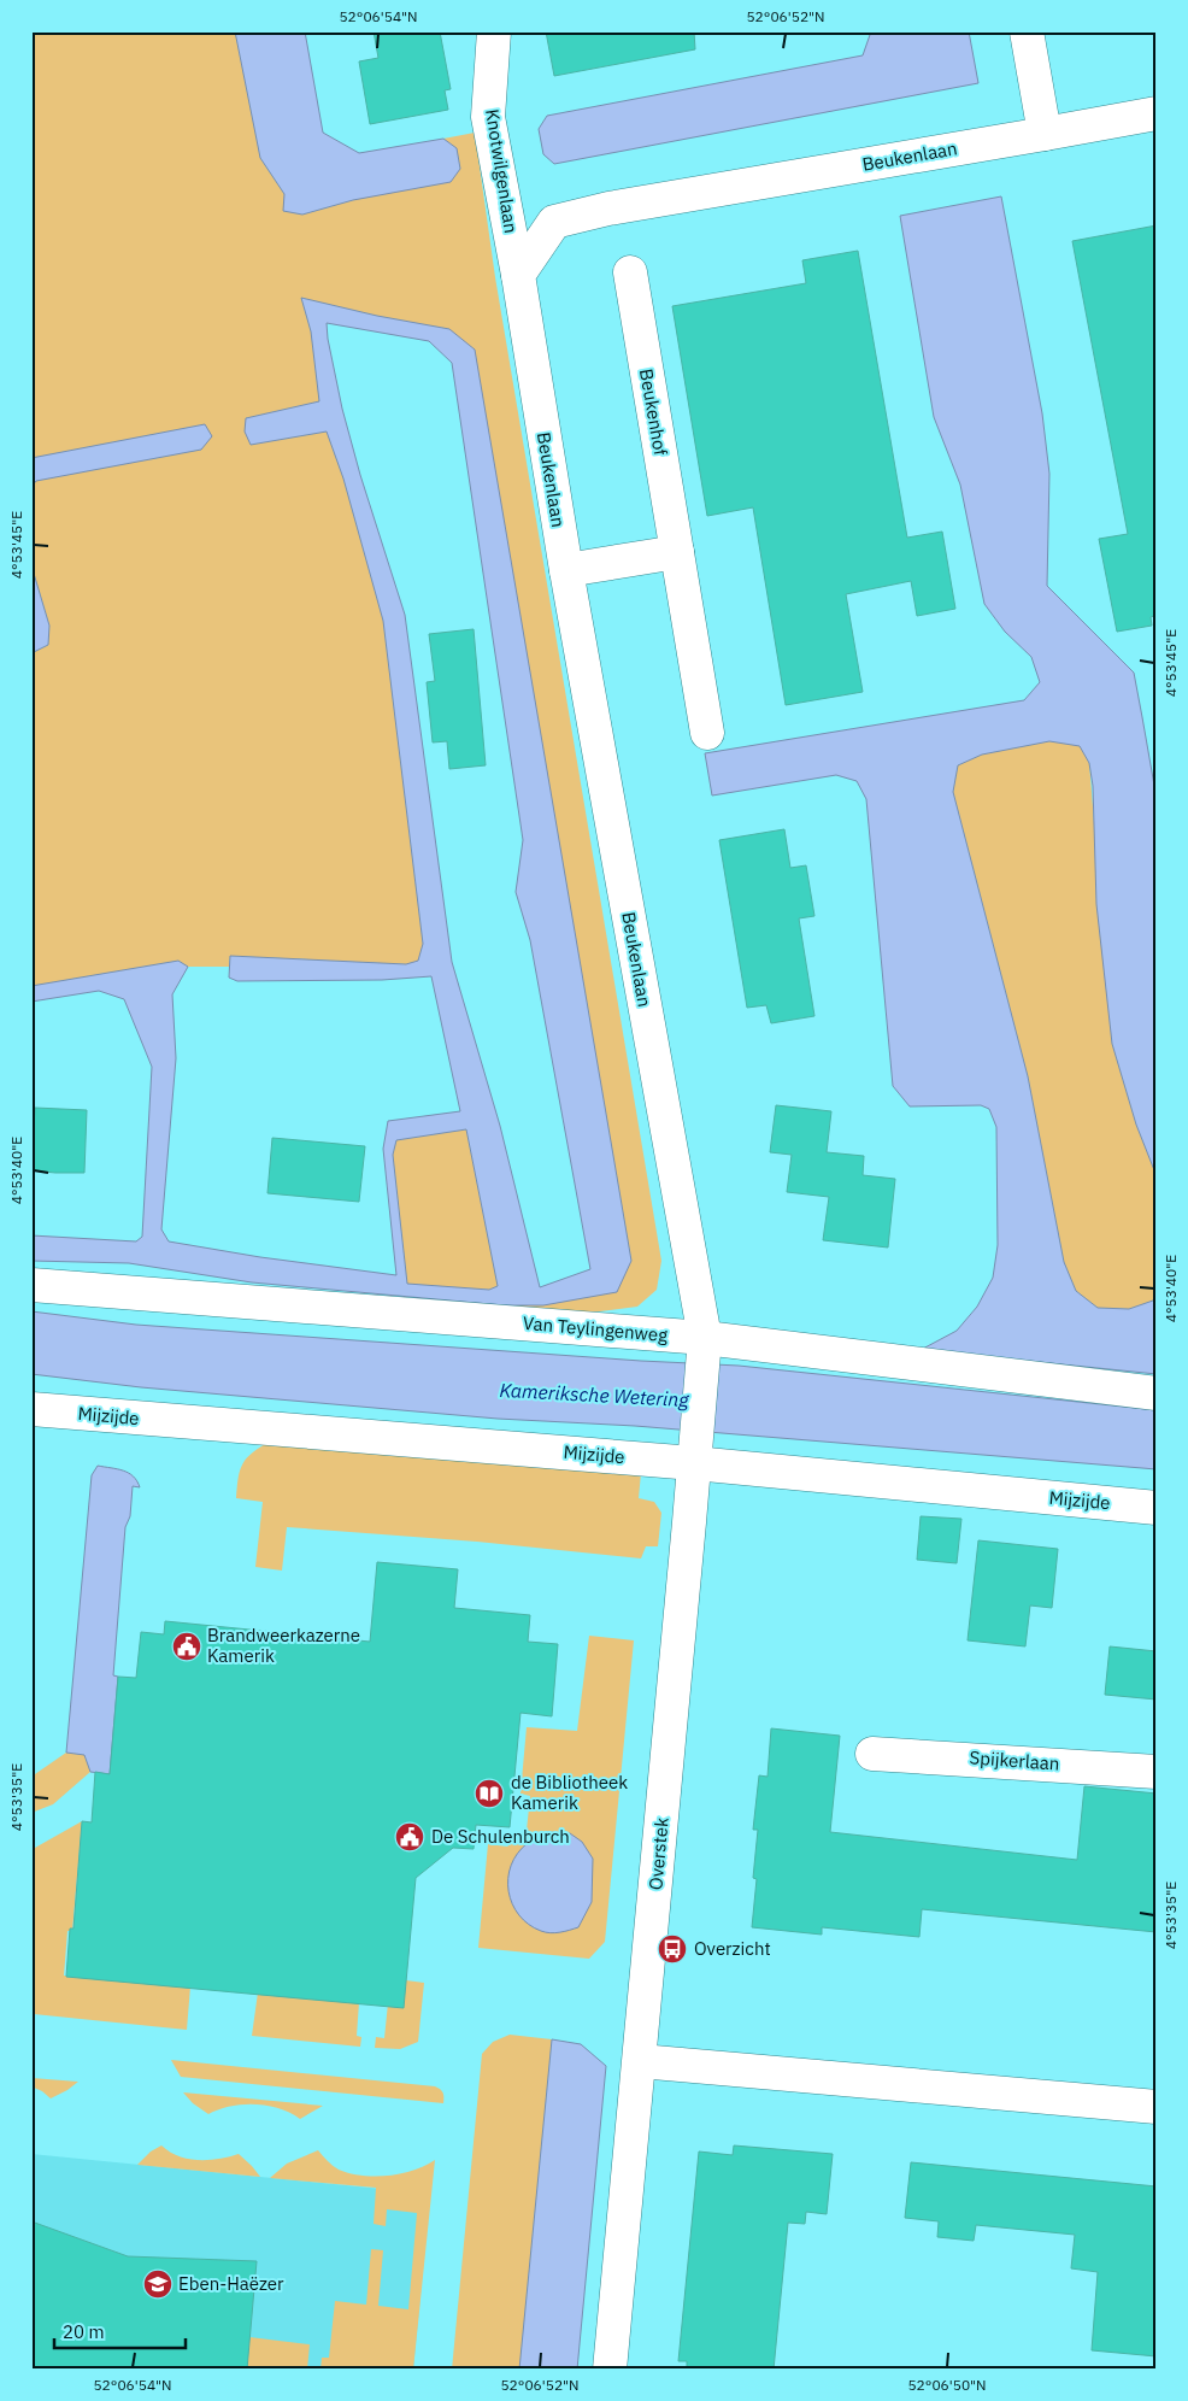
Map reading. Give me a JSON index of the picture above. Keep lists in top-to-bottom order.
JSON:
{
  "streets": {
    "street": [
      "Beukenlaan",
      "Knotwilgenlaan",
      "Beukenhof",
      "Van Teylingenweg",
      "Mijzijde",
      "Spijkerlaan",
      "Overstek"
    ]
  },
  "crossings": [
    ["Beukenlaan", "Knotwilgenlaan"],
    ["Beukenlaan", "Van Teylingenweg"],
    ["Beukenlaan", "Overstek"],
    ["Van Teylingenweg", "Overstek"],
    ["Mijzijde", "Overstek"]
  ],
  "water": ["Kameriksche Wetering"],
  "places": {
    "public building": ["Brandweerkazerne Kamerik", "De Schulenburch"],
    "library": ["de Bibliotheek Kamerik"],
    "bus stop": ["Overzicht"],
    "school or university": ["Eben-Haëzer"]
  },
  "scale_bar": "20 m",
  "coordinates": [
    "52°06'54\"N",
    "52°06'52\"N",
    "4°53'45\"E",
    "4°53'40\"E",
    "4°53'35\"E",
    "52°06'50\"N"
  ]
}
